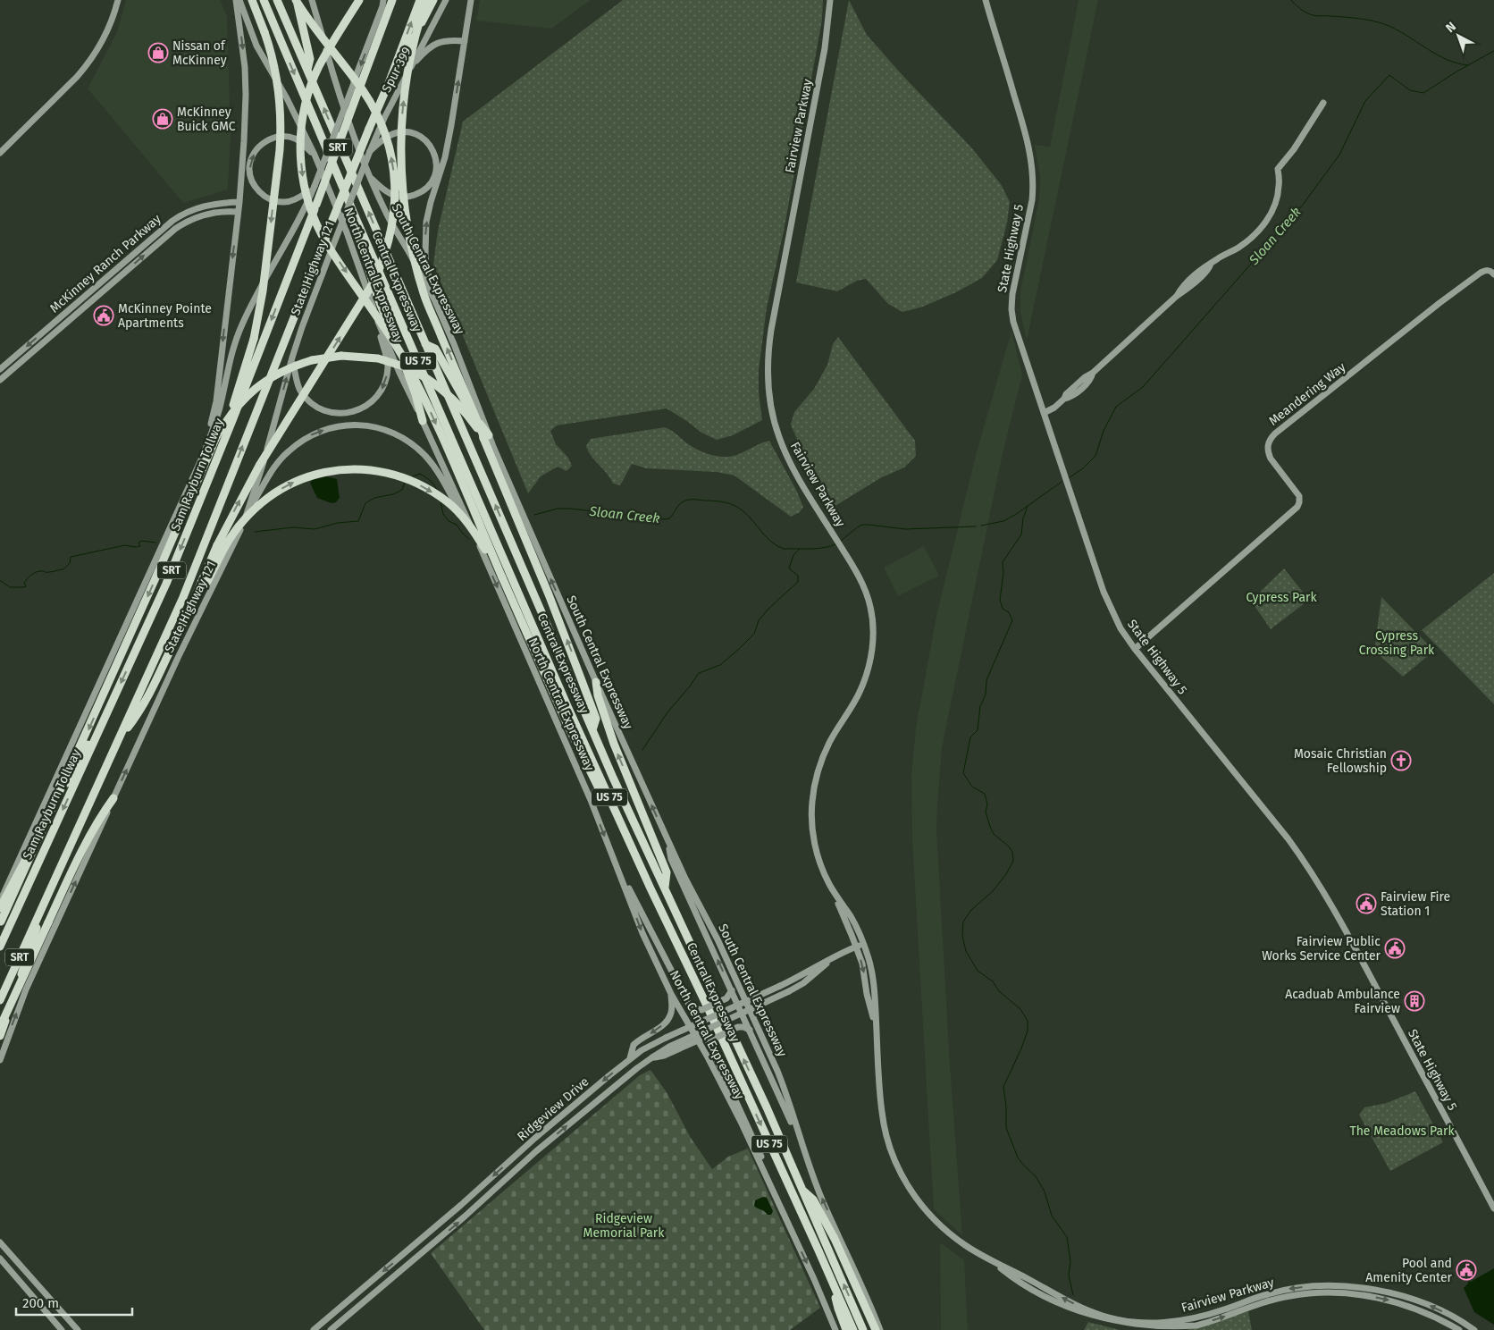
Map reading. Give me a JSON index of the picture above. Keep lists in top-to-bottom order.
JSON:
{
  "streets": {
    "highway": [
      "SRT",
      "Central Expressway",
      "US 75",
      "Sam Rayburn Tollway"
    ],
    "main road": [
      "Spur 399",
      "Fairview Parkway",
      "State Highway 5",
      "McKinney Ranch Parkway",
      "State Highway 121",
      "South Central Expressway",
      "North Central Expressway",
      "Meandering Way",
      "Ridgeview Drive"
    ]
  },
  "crossings": [
    ["Spur 399", "State Highway 121"],
    ["Fairview Parkway", "Ridgeview Drive"],
    ["State Highway 5", "Meandering Way"]
  ],
  "one_way": ["State Highway 121", "South Central Expressway", "North Central Expressway"],
  "water": ["Sloan Creek"],
  "parks": [
    "Cypress Park",
    "Cypress Crossing Park",
    "The Meadows Park",
    "Ridgeview Memorial Park"
  ],
  "places": {
    "shop": ["Nissan of McKinney", "McKinney Buick GMC"],
    "public building": [
      "McKinney Pointe Apartments",
      "Fairview Fire Station 1",
      "Fairview Public Works Service Center",
      "Pool and Amenity Center"
    ],
    "church": ["Mosaic Christian Fellowship"],
    "building": ["Acaduab Ambulance Fairview"]
  },
  "scale_bar": "200 m",
  "north": "top left"
}
